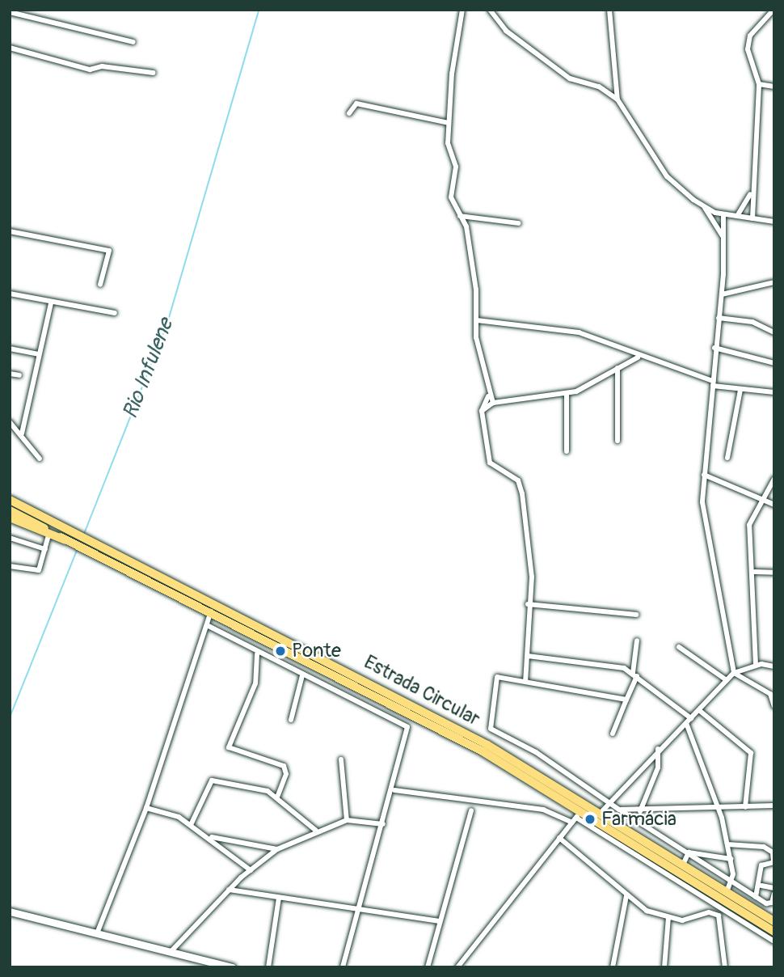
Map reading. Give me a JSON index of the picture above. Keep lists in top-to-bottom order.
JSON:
{
  "streets": {
    "main road": ["Estrada Circular"]
  },
  "water": ["Rio Infulene"],
  "places": ["Ponte", "Farmácia"]
}
